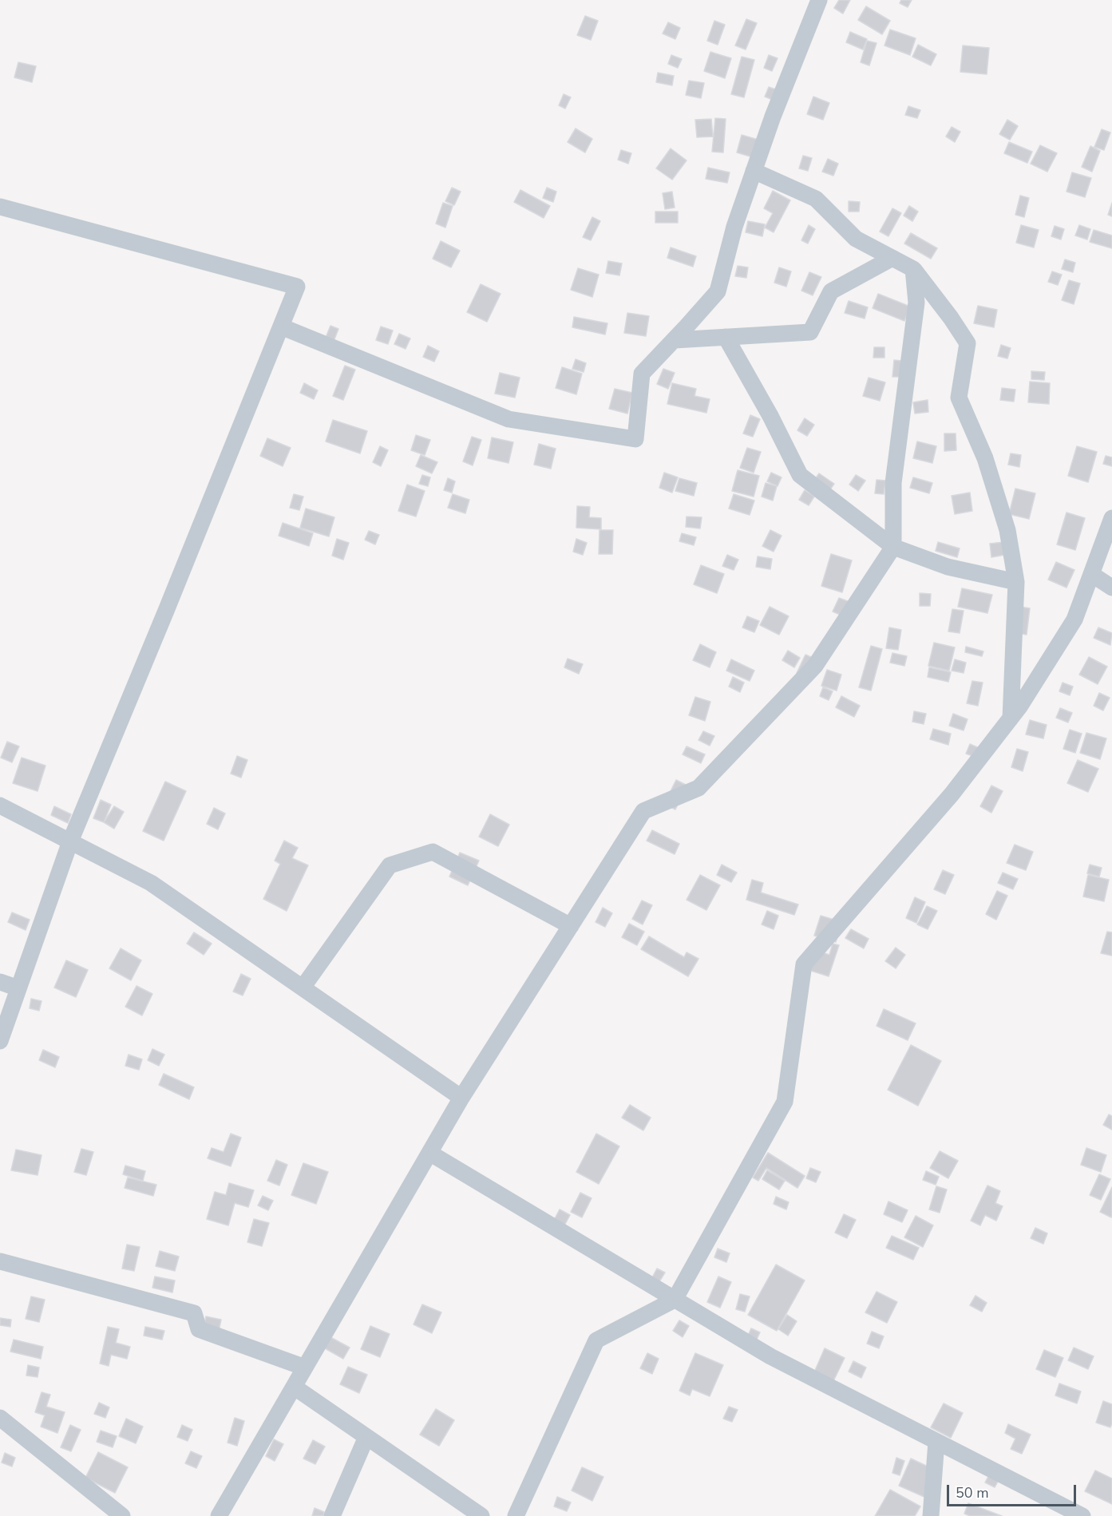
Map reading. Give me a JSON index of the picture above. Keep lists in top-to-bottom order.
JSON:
{
  "scale_bar": "50 m"
}
